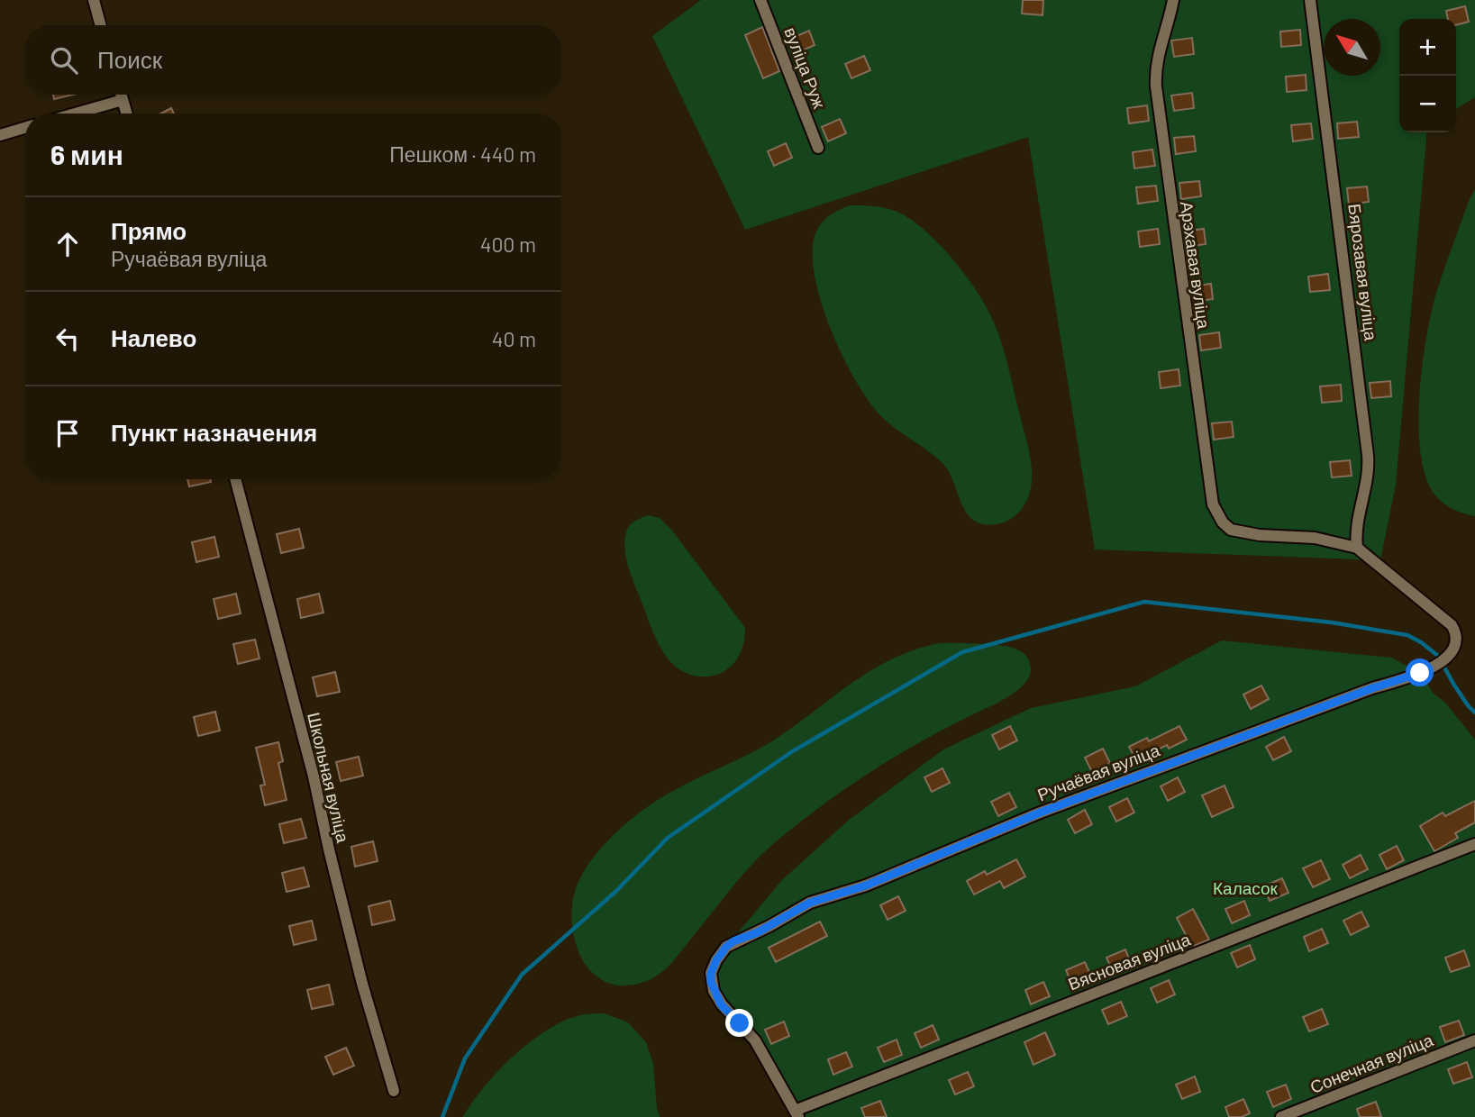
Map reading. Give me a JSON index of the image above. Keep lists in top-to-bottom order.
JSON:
{
  "streets": {
    "street": [
      "вуліца Руж",
      "Арэхавая вуліца",
      "Бярозавая вуліца",
      "Ручаёвая вуліца",
      "Школьная вуліца",
      "Вясновая вуліца",
      "Сонечная вуліца"
    ]
  },
  "crossings": [
    ["Арэхавая вуліца", "Бярозавая вуліца"],
    ["Арэхавая вуліца", "Ручаёвая вуліца"],
    ["Бярозавая вуліца", "Ручаёвая вуліца"],
    ["Ручаёвая вуліца", "Вясновая вуліца"]
  ],
  "parks": ["Каласок"],
  "north": "top left",
  "page": {
    "map_buttons": ["+", "−"],
    "search": "Поиск",
    "heading": ["6 мин", "Пешком · 440 m"],
    "list": [
      ["Прямо", "Ручаёвая вуліца", "400 m"],
      ["Налево", "40 m"],
      "Пункт назначения"
    ]
  }
}
